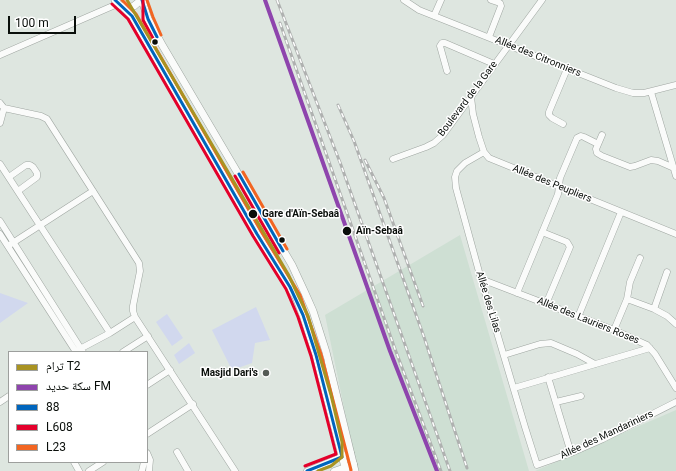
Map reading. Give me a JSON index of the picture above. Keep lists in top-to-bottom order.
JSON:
{
  "streets": {
    "street": [
      "Allée des Citronniers",
      "Boulevard de la Gare",
      "Allée des Peupliers",
      "Allée des Lilas",
      "Allée des Lauriers Roses",
      "Allée des Mandariniers"
    ]
  },
  "crossings": [
    ["Allée des Citronniers", "Boulevard de la Gare"],
    ["Allée des Peupliers", "Allée des Lilas"],
    ["Allée des Lilas", "Allée des Lauriers Roses"],
    ["Allée des Lilas", "Allée des Mandariniers"]
  ],
  "places": ["Gare d'Aïn-Sebaâ", "Aïn-Sebaâ", "Masjid Dari's"],
  "lines": [
    "tram line T2",
    "rail line FM",
    "transit line 88",
    "transit line L608",
    "transit line L23"
  ],
  "legend": [
    "ترام T2",
    "سكة حديد FM",
    "88",
    "L608",
    "L23"
  ],
  "scale_bar": "100 m"
}
